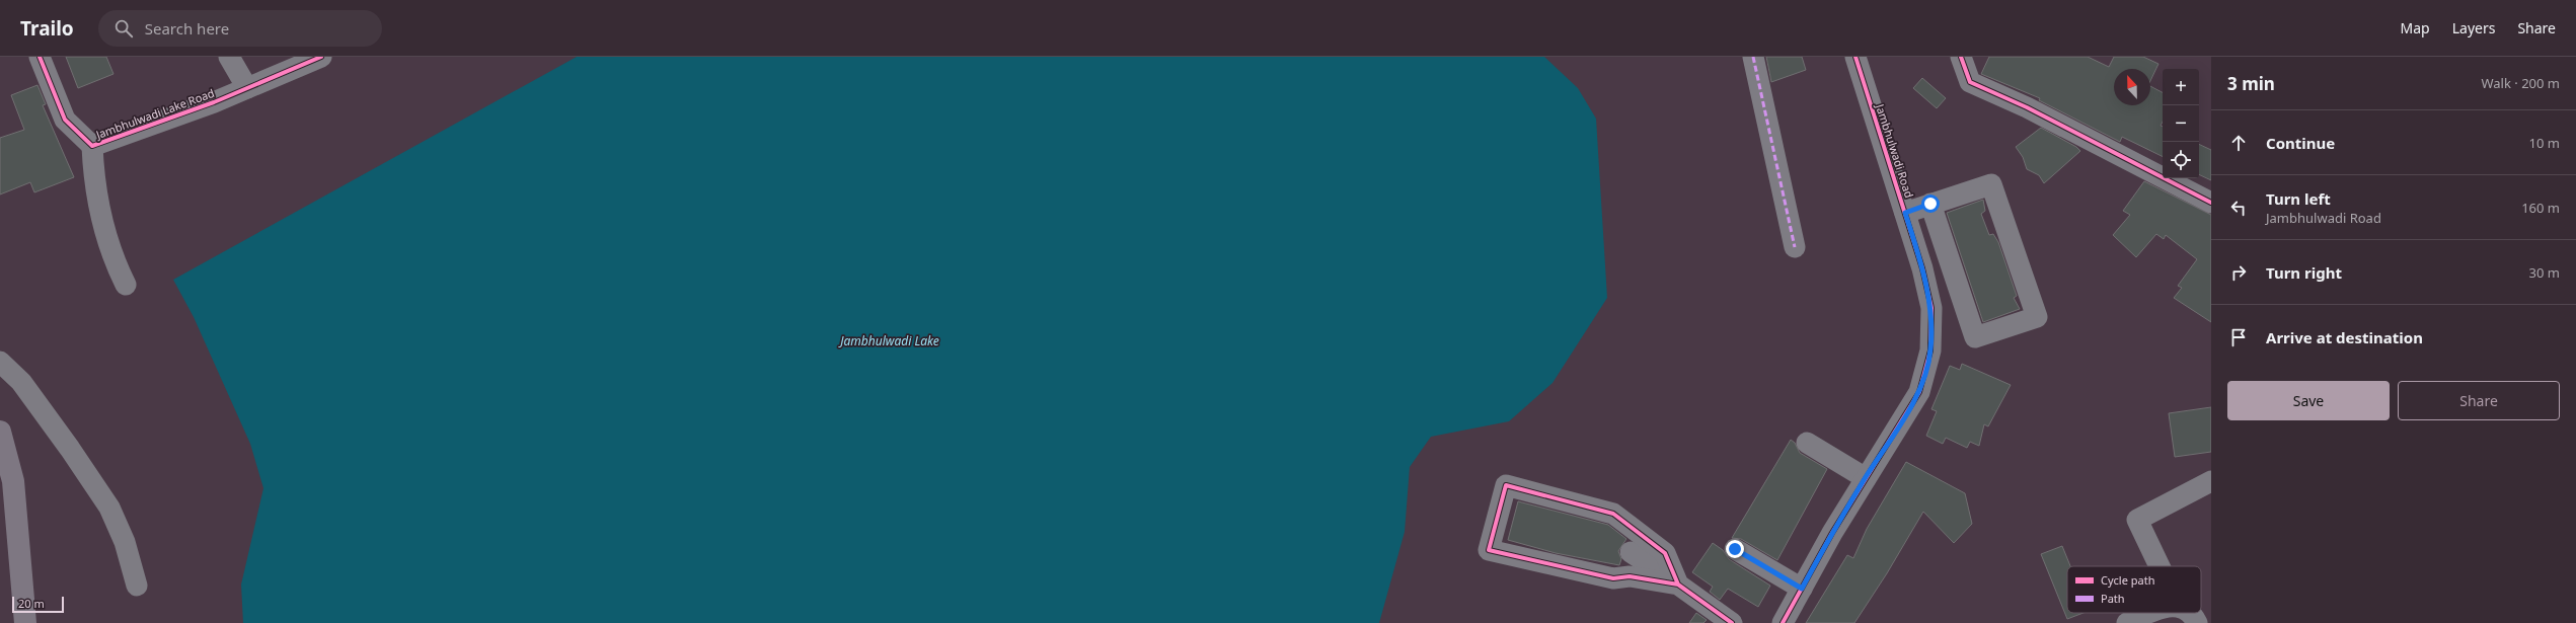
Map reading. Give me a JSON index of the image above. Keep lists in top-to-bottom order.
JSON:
{
  "streets": {
    "street": ["Jambhulwadi Lake Road", "Jambhulwadi Road"]
  },
  "water": ["Jambhulwadi Lake"],
  "legend": ["Cycle path", "Path"],
  "scale_bar": "20 m",
  "north": "top",
  "page": {
    "header": "Trailo",
    "search": "Search here",
    "nav": ["Map", "Layers", "Share"],
    "heading": ["3 min", "Walk · 200 m"],
    "map_buttons": ["+", "−"],
    "list": [
      ["Continue", "10 m"],
      ["Turn left", "Jambhulwadi Road", "160 m"],
      ["Turn right", "30 m"],
      "Arrive at destination"
    ],
    "buttons": ["Save", "Share"],
    "scale": "20 m"
  }
}
